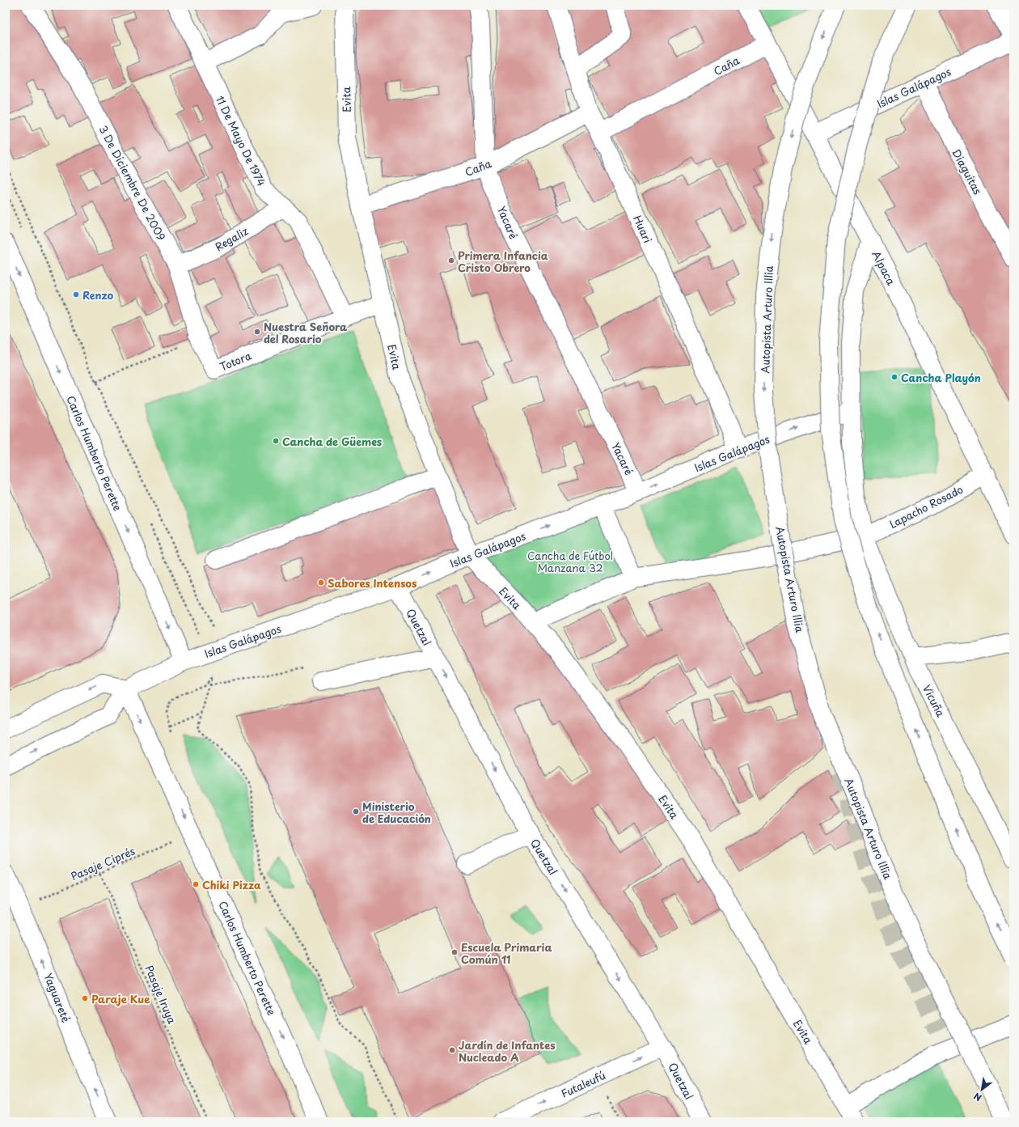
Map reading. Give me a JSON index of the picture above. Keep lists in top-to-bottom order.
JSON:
{
  "streets": {
    "main road": [
      "Caña",
      "Islas Galápagos",
      "Evita",
      "11 De Mayo De 1974",
      "Diaguitas",
      "3 De Diciembre De 2009",
      "Yacaré",
      "Huari",
      "Regaliz",
      "Alpaca",
      "Autopista Arturo Illia",
      "Totora",
      "Carlos Humberto Perette",
      "Lapacho Rosado",
      "Quetzal",
      "Vicuña",
      "Yaguareté",
      "Futaleufú"
    ],
    "path": ["Pasaje Ciprés", "Pasaje Iruya"]
  },
  "crossings": [
    ["Caña", "Evita"],
    ["Caña", "Yacaré"],
    ["Caña", "Huari"],
    ["Caña", "Alpaca"],
    ["Islas Galápagos", "Evita"],
    ["Islas Galápagos", "Diaguitas"],
    ["Islas Galápagos", "Yacaré"],
    ["Islas Galápagos", "Huari"],
    ["Islas Galápagos", "Alpaca"],
    ["Islas Galápagos", "Carlos Humberto Perette"],
    ["Islas Galápagos", "Quetzal"],
    ["Islas Galápagos", "Vicuña"],
    ["Evita", "Totora"],
    ["Evita", "Lapacho Rosado"],
    ["11 De Mayo De 1974", "Regaliz"],
    ["11 De Mayo De 1974", "Totora"],
    ["3 De Diciembre De 2009", "Regaliz"],
    ["3 De Diciembre De 2009", "Totora"],
    ["Alpaca", "Lapacho Rosado"],
    ["Alpaca", "Vicuña"],
    ["Carlos Humberto Perette", "Pasaje Ciprés"],
    ["Lapacho Rosado", "Vicuña"],
    ["Quetzal", "Futaleufú"],
    ["Pasaje Ciprés", "Pasaje Iruya"],
    ["Pasaje Ciprés", "Yaguareté"]
  ],
  "one_way": [
    "Carlos Humberto Perette",
    "Quetzal",
    "Yaguareté",
    "Futaleufú"
  ],
  "parks": ["Cancha de Fútbol Manzana 32"],
  "places": [
    "Primera Infancia Cristo Obrero",
    "Renzo",
    "Nuestra Señora del Rosario",
    "Cancha Playón",
    "Cancha de Güemes",
    "Sabores Intensos",
    "Ministerio de Educación",
    "Chiki Pizza",
    "Escuela Primaria Común 11",
    "Paraje Kue",
    "Jardín de Infantes Nucleado A"
  ],
  "north": "bottom left"
}
